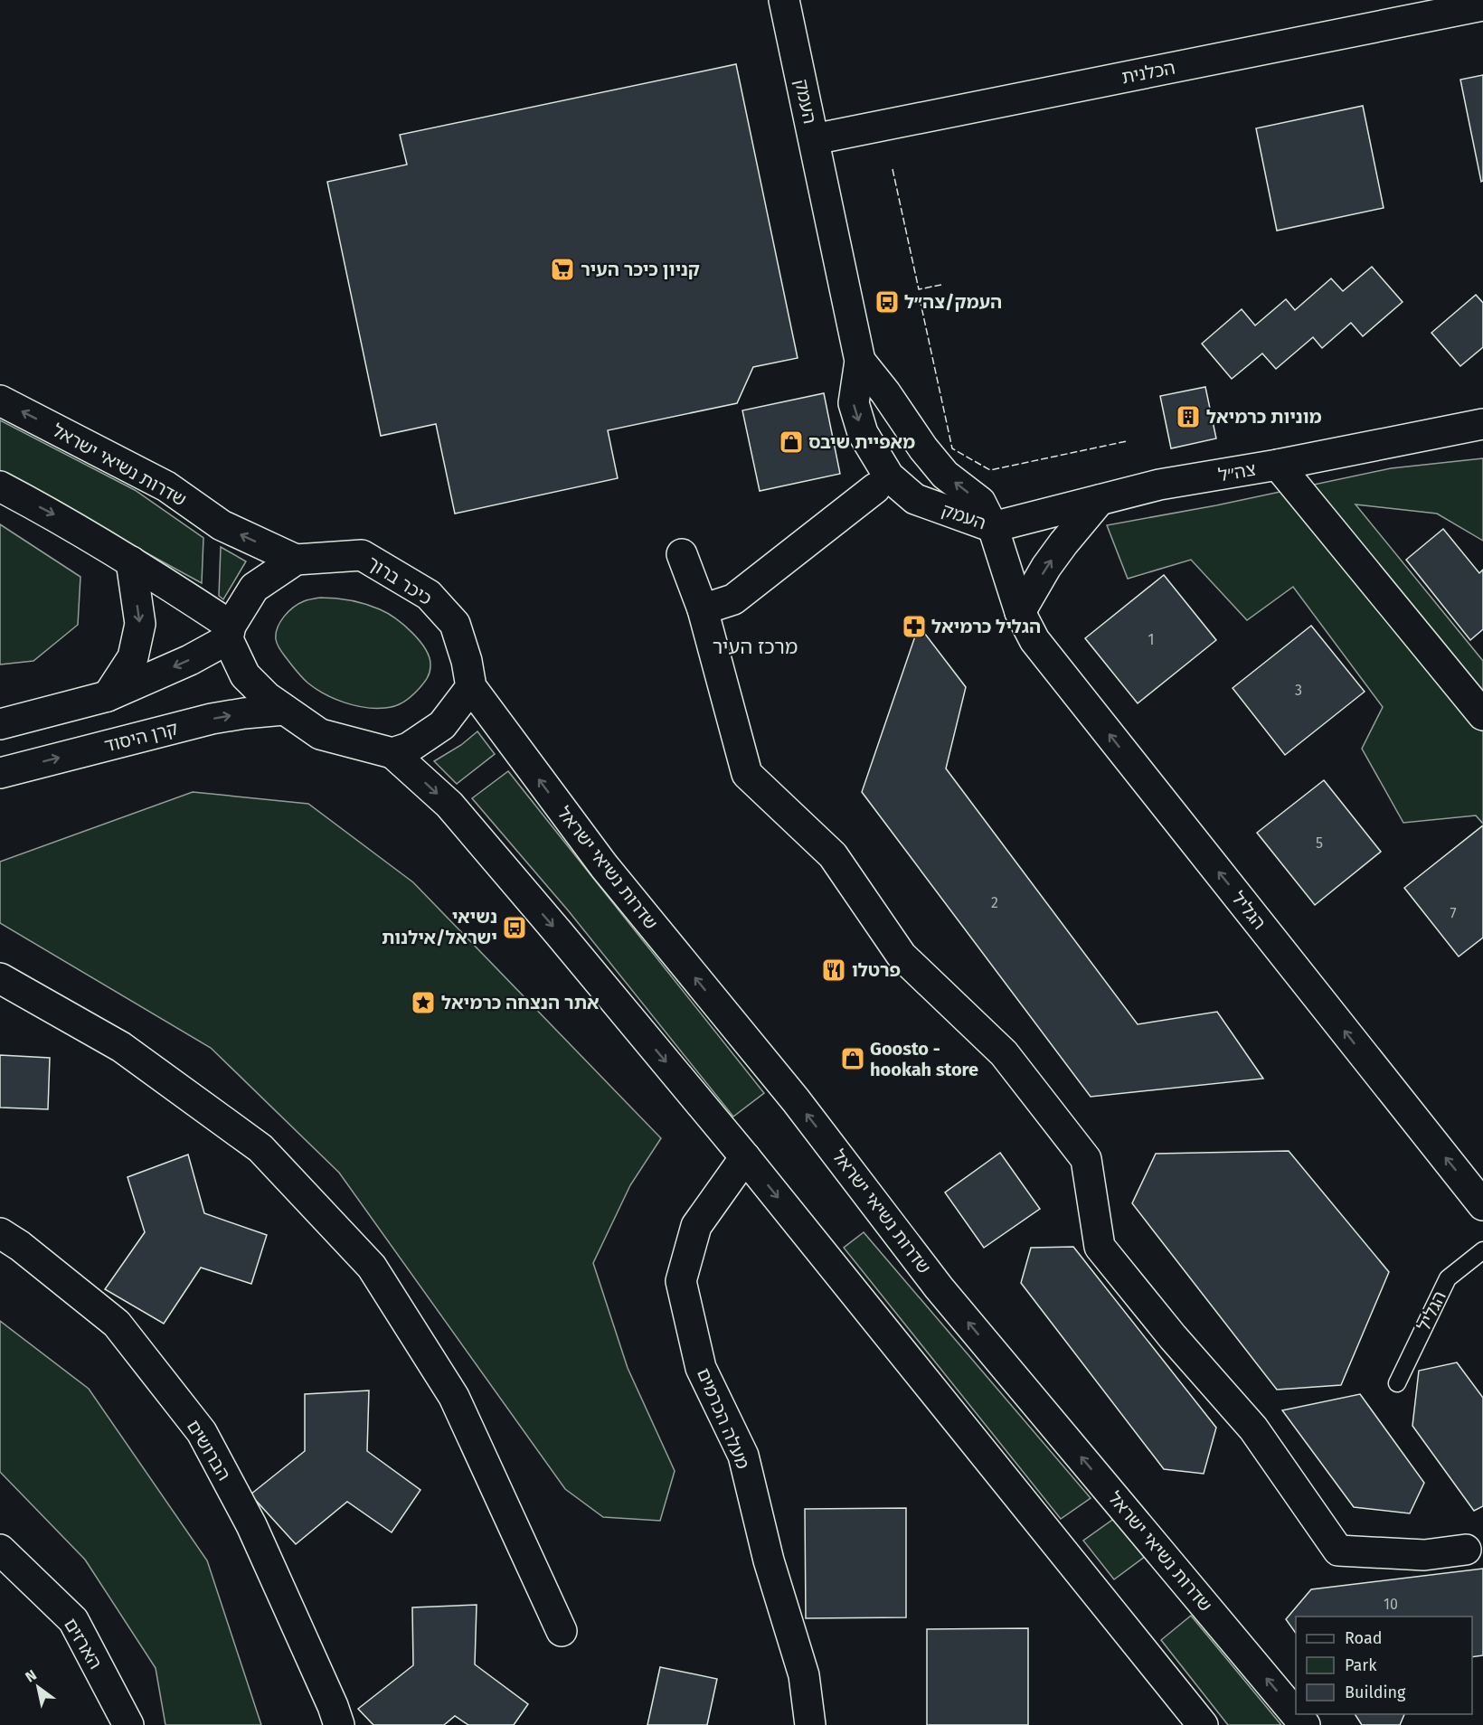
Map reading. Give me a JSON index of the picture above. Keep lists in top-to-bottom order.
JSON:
{
  "streets": {
    "street": [
      "הכלנית",
      "העמק",
      "שדרות נשיאי ישראל",
      "צה״ל",
      "כיכר ברוך",
      "קרן היסוד",
      "הגליל",
      "מעלה הכרמים",
      "הברושים",
      "הארזים"
    ]
  },
  "crossings": [
    ["הכלנית", "העמק"],
    ["העמק", "צה״ל"],
    ["העמק", "הגליל"],
    ["שדרות נשיאי ישראל", "כיכר ברוך"],
    ["צה״ל", "הגליל"]
  ],
  "one_way": ["הגליל"],
  "districts": ["מרכז העיר"],
  "places": {
    "supermarket": ["קניון כיכר העיר"],
    "bus stop": ["העמק/צה״ל", "נשיאי ישראל/אילנות"],
    "building": ["מוניות כרמיאל"],
    "shop": ["מאפיית שיבס", "Goosto - hookah store"],
    "pharmacy": ["הגליל כרמיאל"],
    "restaurant": ["פרטלו"],
    "place": ["אתר הנצחה כרמיאל"]
  },
  "house_numbers": [
    "1",
    "3",
    "5",
    "2",
    "7",
    "10"
  ],
  "legend": ["Road", "Park", "Building"],
  "north": "top left"
}
